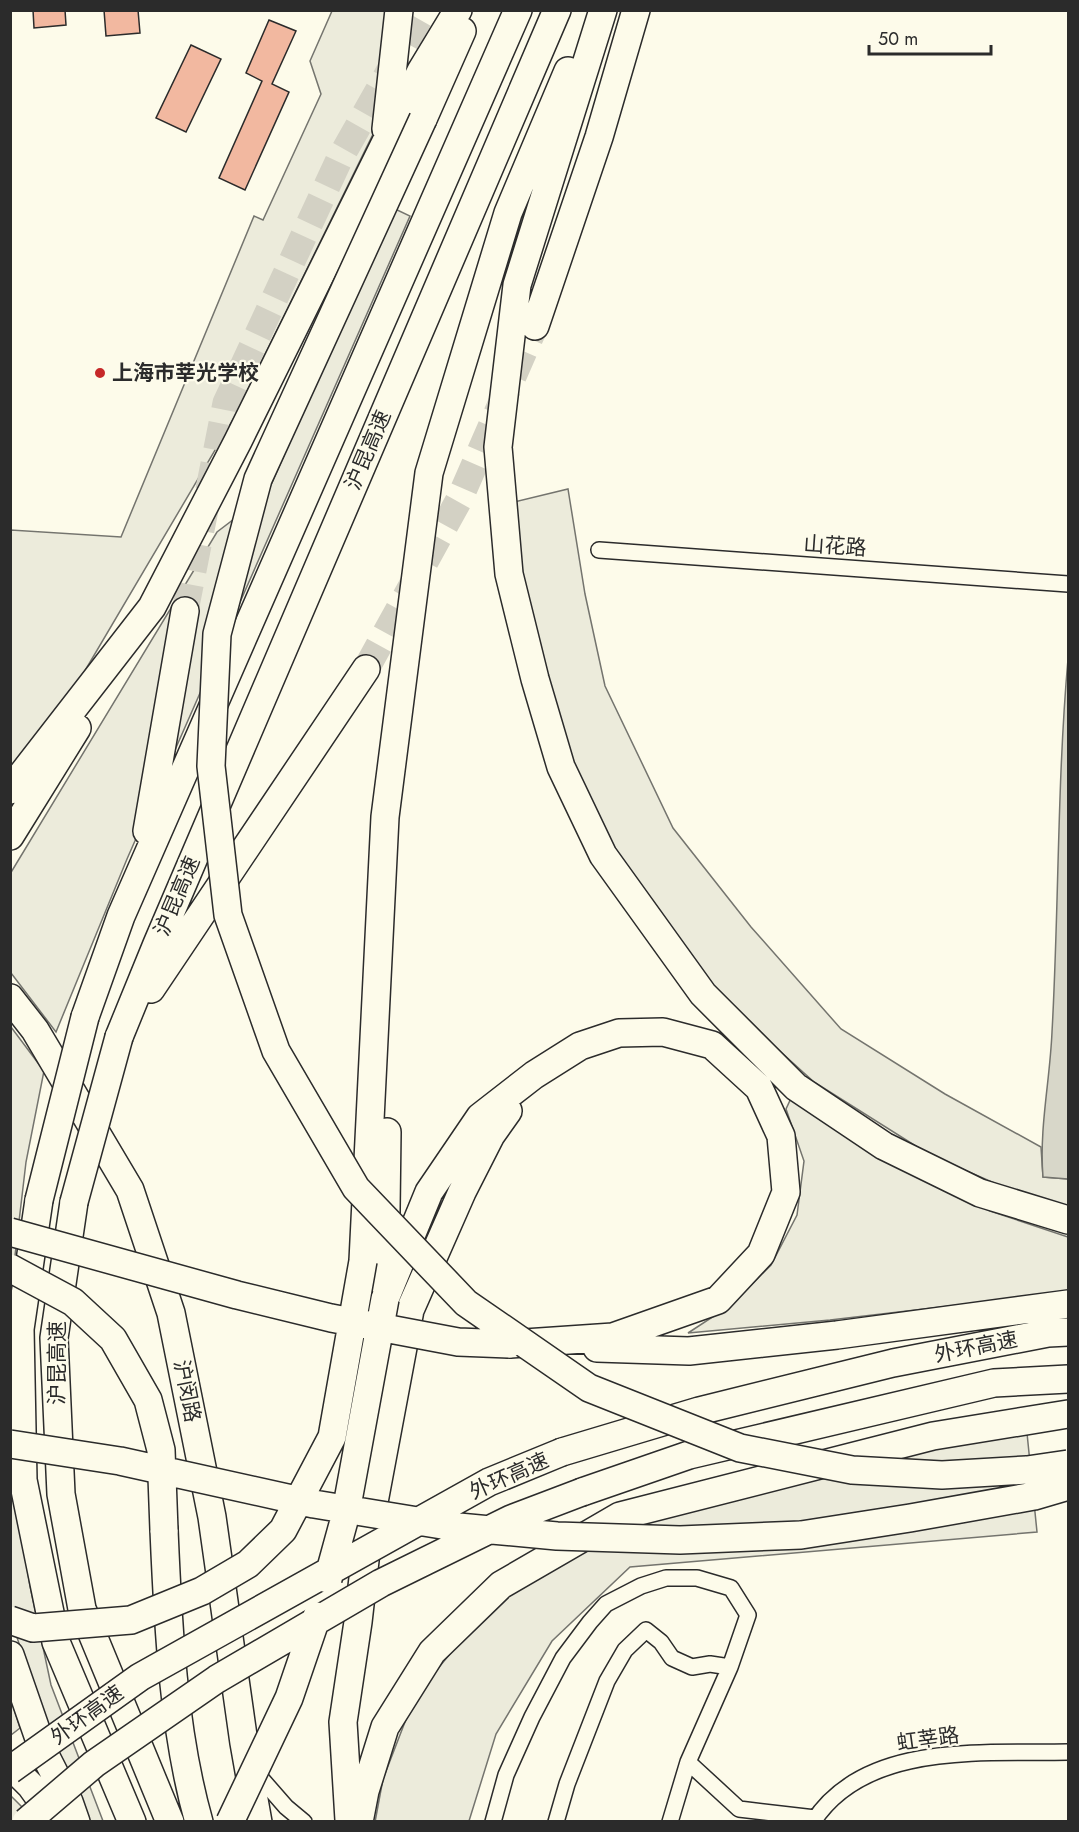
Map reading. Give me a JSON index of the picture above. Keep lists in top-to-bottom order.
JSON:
{
  "streets": {
    "highway": ["沪昆高速", "外环高速", "沪闵路"],
    "street": ["山花路", "虹莘路"]
  },
  "places": ["上海市莘光学校"],
  "scale_bar": "50 m"
}
